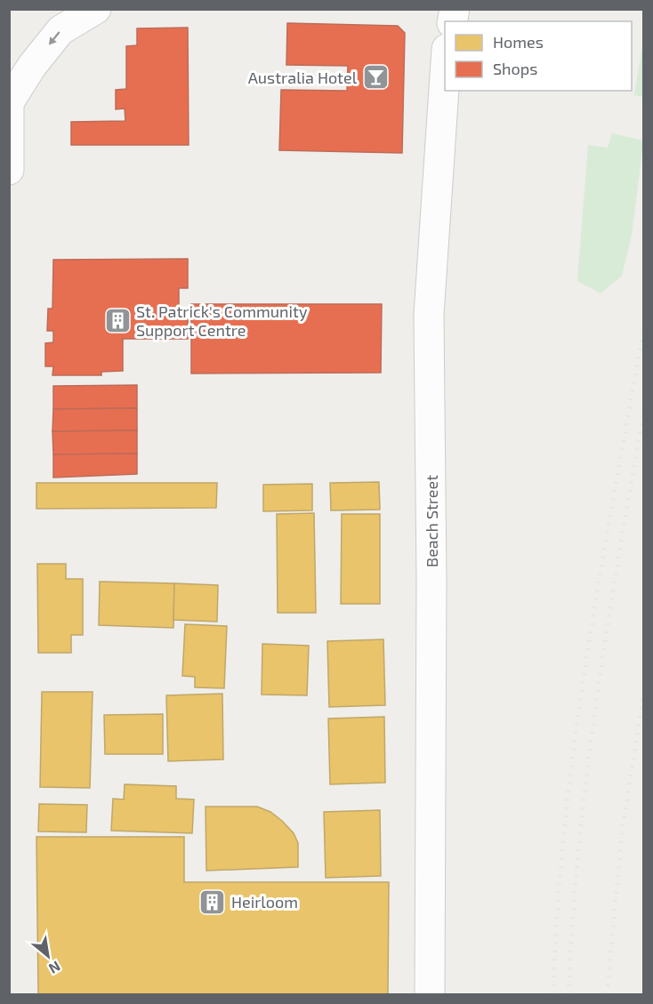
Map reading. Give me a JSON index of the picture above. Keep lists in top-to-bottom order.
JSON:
{
  "streets": {
    "street": ["Beach Street"]
  },
  "places": {
    "bar": ["Australia Hotel"],
    "building": ["St. Patrick's Community Support Centre", "Heirloom"]
  },
  "legend": ["Homes", "Shops"],
  "north": "bottom right"
}
